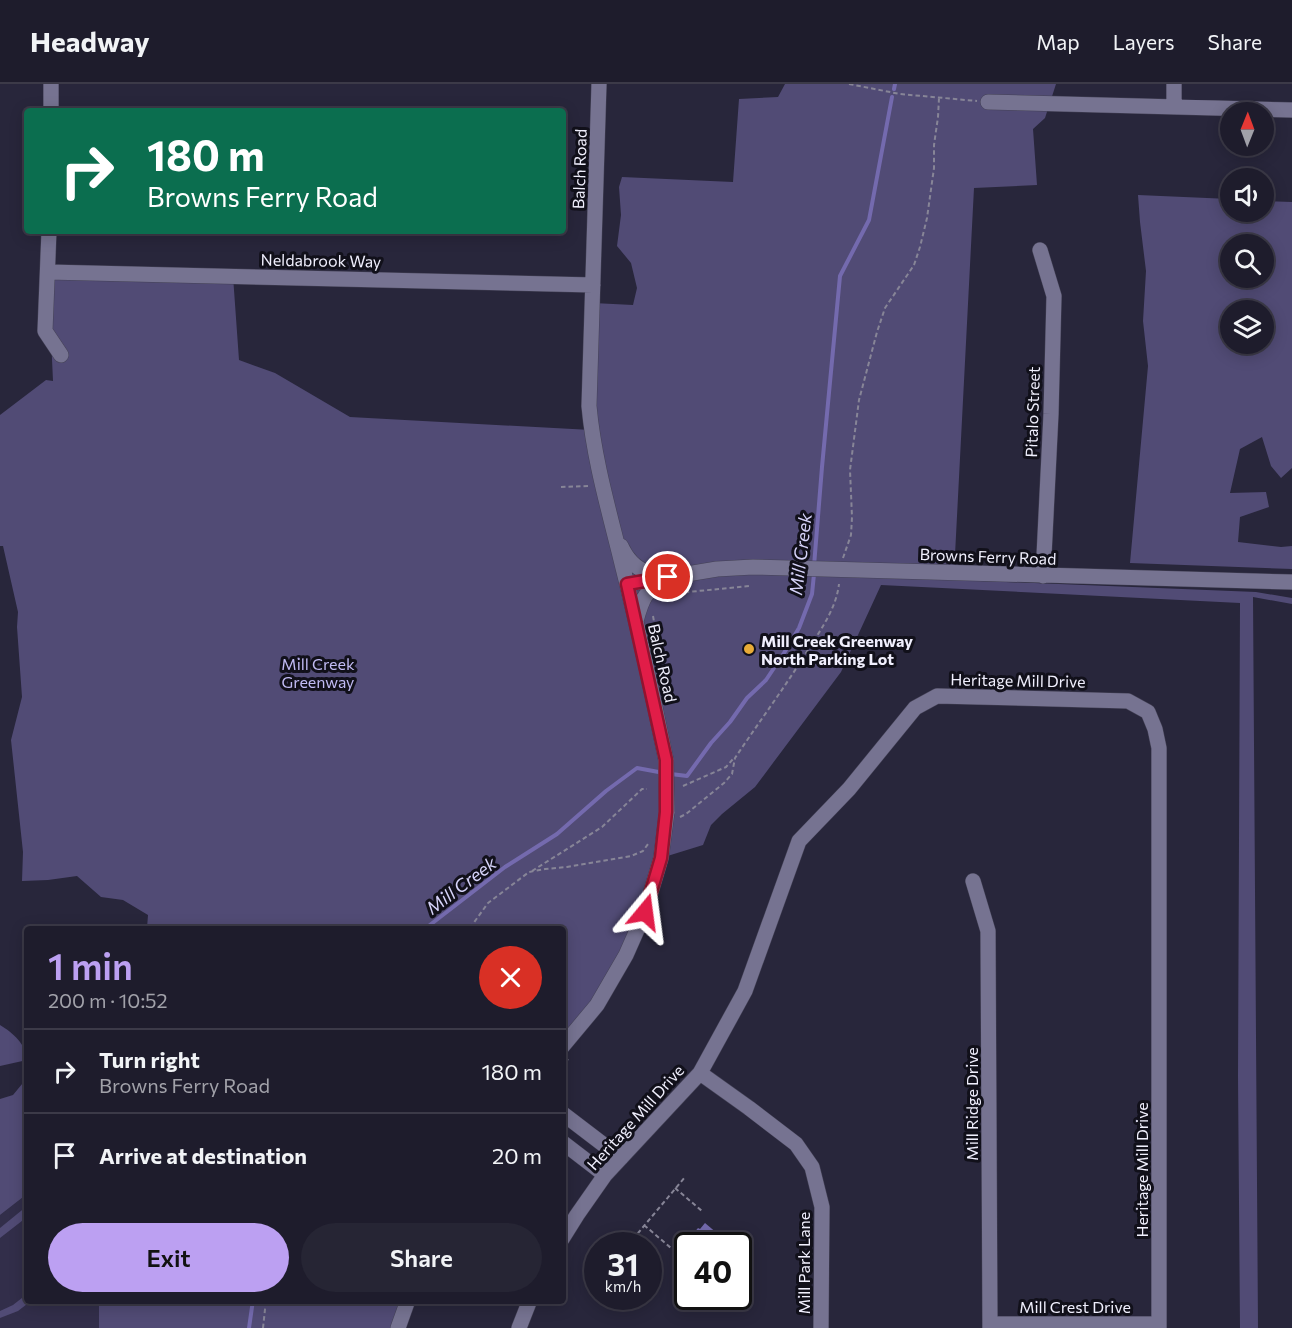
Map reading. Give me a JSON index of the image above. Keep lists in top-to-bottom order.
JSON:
{
  "streets": {
    "street": [
      "Balch Road",
      "Neldabrook Way",
      "Pitalo Street",
      "Browns Ferry Road",
      "Heritage Mill Drive",
      "Mill Ridge Drive",
      "Mill Park Lane",
      "Mill Crest Drive"
    ]
  },
  "crossings": [
    ["Balch Road", "Neldabrook Way"],
    ["Balch Road", "Browns Ferry Road"],
    ["Pitalo Street", "Browns Ferry Road"],
    ["Heritage Mill Drive", "Mill Park Lane"],
    ["Heritage Mill Drive", "Mill Crest Drive"],
    ["Mill Ridge Drive", "Mill Crest Drive"]
  ],
  "water": ["Mill Creek"],
  "parks": ["Mill Creek Greenway"],
  "places": ["Mill Creek Greenway North Parking Lot"],
  "north": "top",
  "page": {
    "header": "Headway",
    "nav": ["Map", "Layers", "Share"],
    "turn": ["180 m", "Browns Ferry Road"],
    "heading": ["1 min", "200 m · 10:52"],
    "list": [
      {
        "name": "Turn right",
        "note": "Browns Ferry Road",
        "value": "180 m"
      },
      {
        "name": "Arrive at destination",
        "value": "20 m"
      }
    ],
    "buttons": ["Exit", "Share"],
    "speed": "31 km/h",
    "limit": "40"
  }
}
